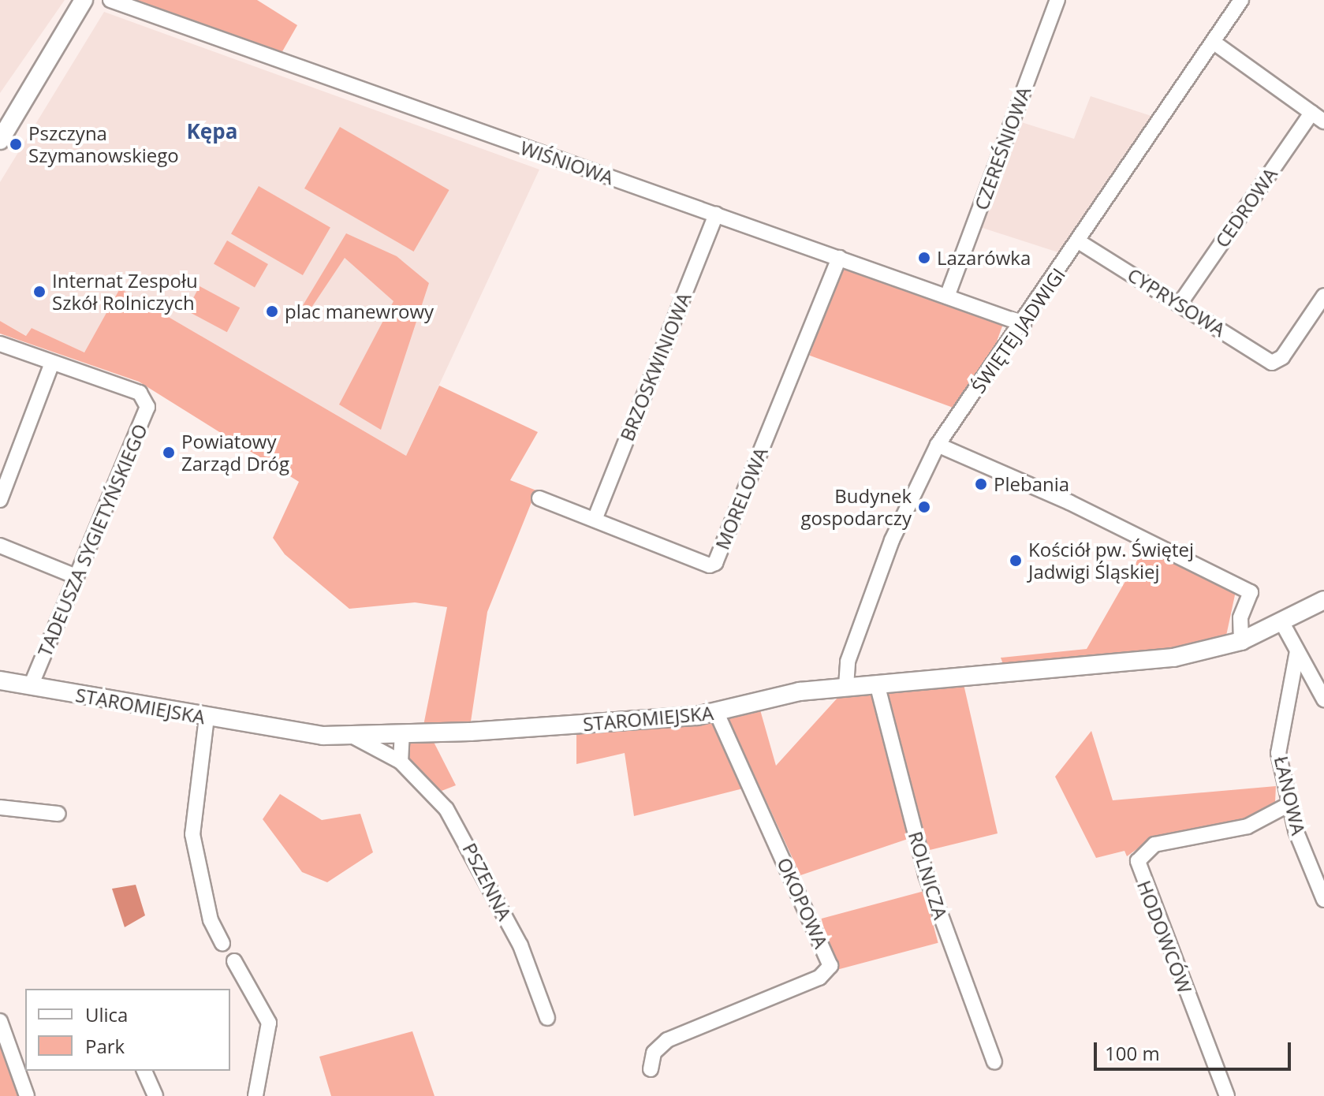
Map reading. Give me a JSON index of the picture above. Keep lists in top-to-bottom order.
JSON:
{
  "streets": {
    "street": [
      "CZEREŚNIOWA",
      "WIŚNIOWA",
      "CEDROWA",
      "CYPRYSOWA",
      "ŚWIĘTEJ JADWIGI",
      "BRZOSKWINIOWA",
      "MORELOWA",
      "TADEUSZA SYGIETYŃSKIEGO",
      "STAROMIEJSKA",
      "ŁANOWA",
      "ROLNICZA",
      "PSZENNA",
      "OKOPOWA",
      "HODOWCÓW"
    ]
  },
  "crossings": [
    ["CZEREŚNIOWA", "WIŚNIOWA"],
    ["WIŚNIOWA", "ŚWIĘTEJ JADWIGI"],
    ["WIŚNIOWA", "BRZOSKWINIOWA"],
    ["WIŚNIOWA", "MORELOWA"],
    ["CEDROWA", "CYPRYSOWA"],
    ["CYPRYSOWA", "ŚWIĘTEJ JADWIGI"],
    ["ŚWIĘTEJ JADWIGI", "STAROMIEJSKA"],
    ["BRZOSKWINIOWA", "MORELOWA"],
    ["TADEUSZA SYGIETYŃSKIEGO", "STAROMIEJSKA"],
    ["STAROMIEJSKA", "ROLNICZA"],
    ["STAROMIEJSKA", "PSZENNA"],
    ["STAROMIEJSKA", "OKOPOWA"],
    ["ŁANOWA", "HODOWCÓW"]
  ],
  "districts": ["Kępa"],
  "places": [
    "Pszczyna Szymanowskiego",
    "Lazarówka",
    "Internat Zespołu Szkół Rolniczych",
    "plac manewrowy",
    "Powiatowy Zarząd Dróg",
    "Plebania",
    "Budynek gospodarczy",
    "Kościół pw. Świętej Jadwigi Śląskiej"
  ],
  "legend": ["Ulica", "Park"],
  "scale_bar": "100 m"
}
